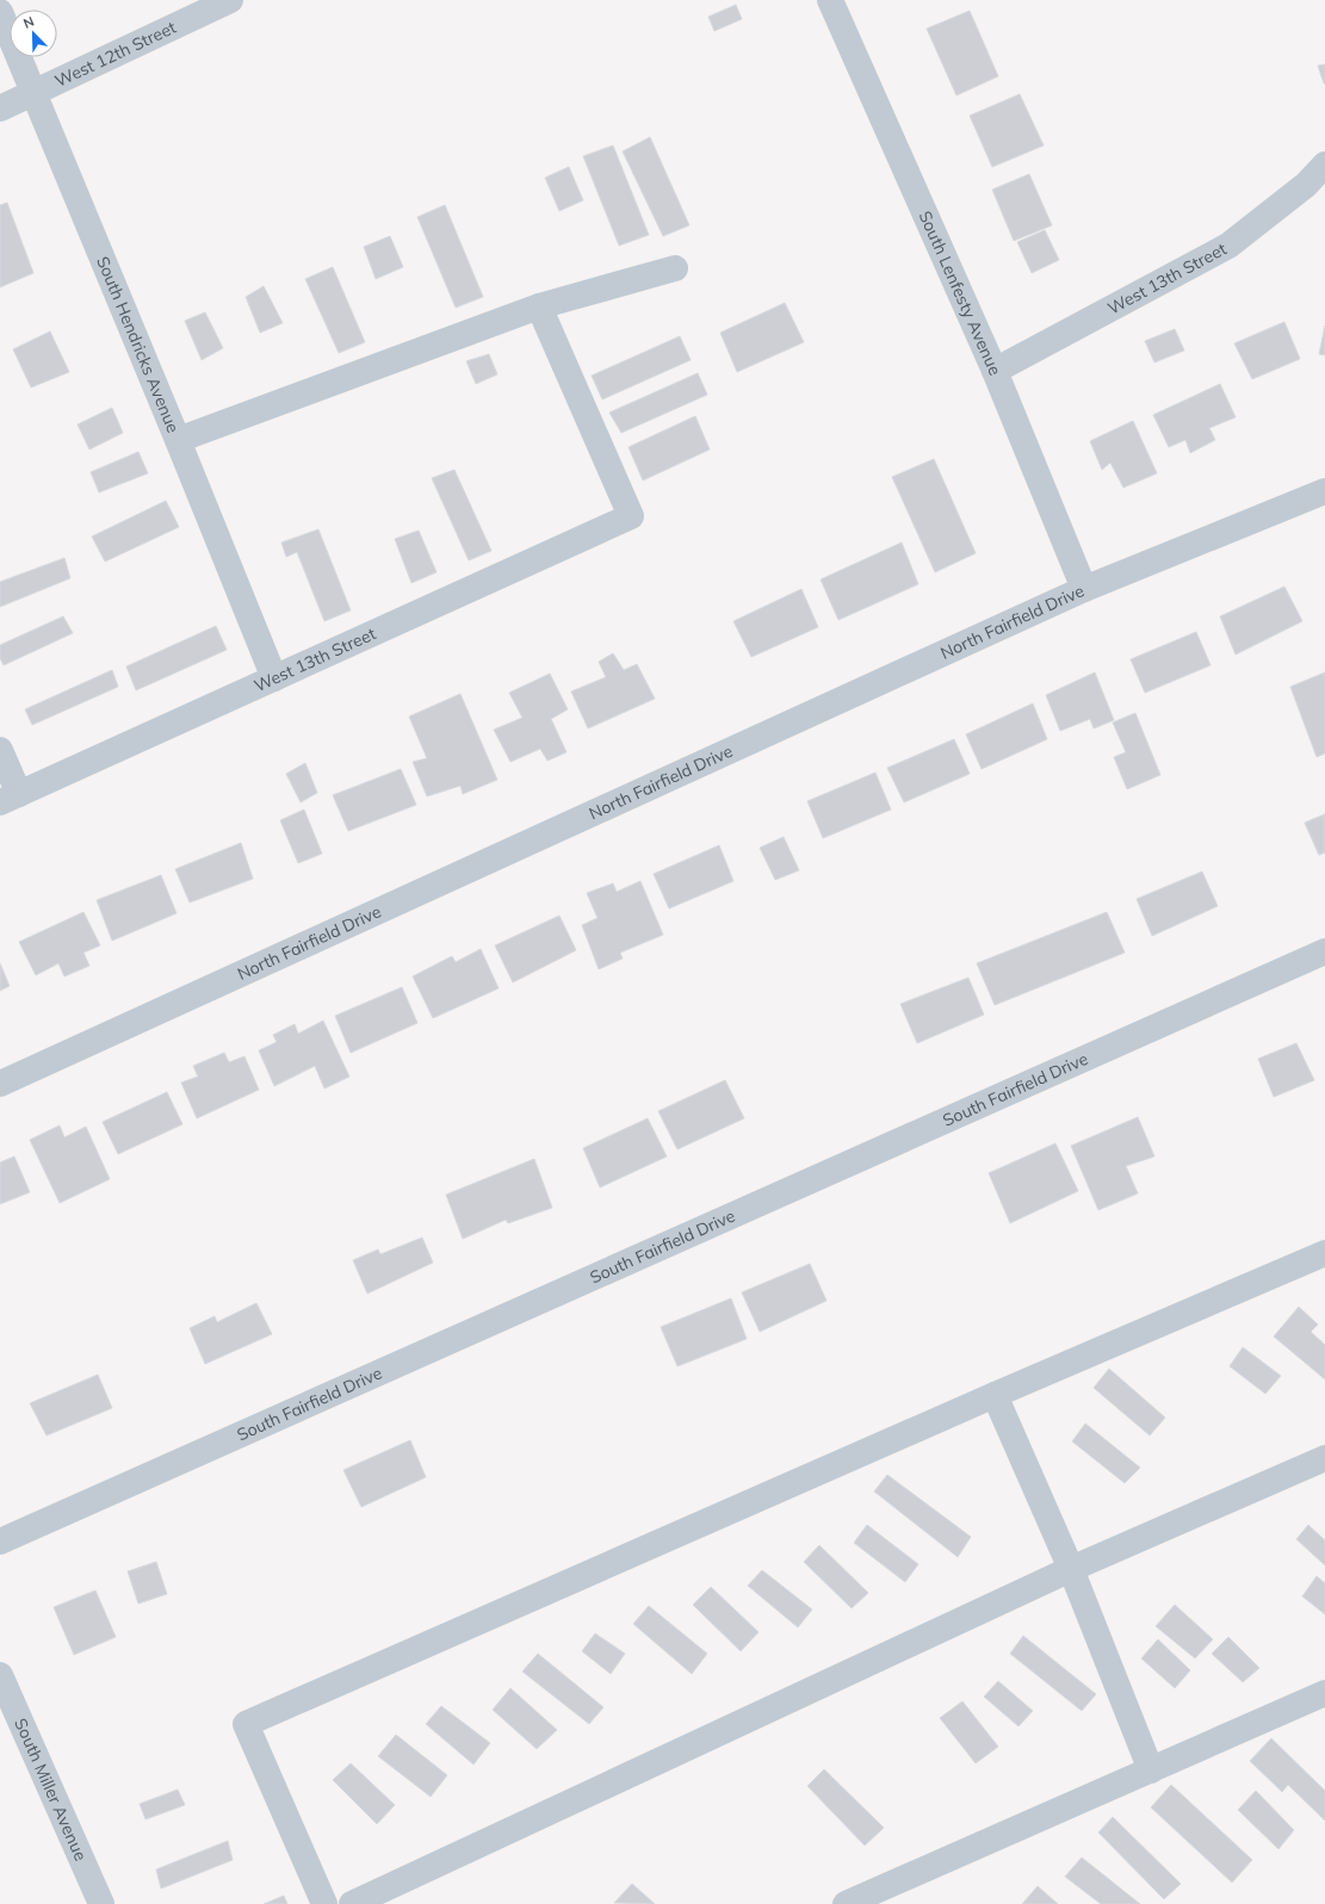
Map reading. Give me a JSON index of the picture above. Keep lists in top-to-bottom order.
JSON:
{
  "streets": {
    "street": [
      "West 12th Street",
      "West 13th Street",
      "South Lenfesty Avenue",
      "South Hendricks Avenue",
      "North Fairfield Drive",
      "South Fairfield Drive",
      "South Miller Avenue"
    ]
  },
  "crossings": [
    ["West 12th Street", "South Hendricks Avenue"],
    ["West 13th Street", "South Lenfesty Avenue"],
    ["West 13th Street", "South Hendricks Avenue"],
    ["South Lenfesty Avenue", "North Fairfield Drive"]
  ],
  "north": "top left"
}
